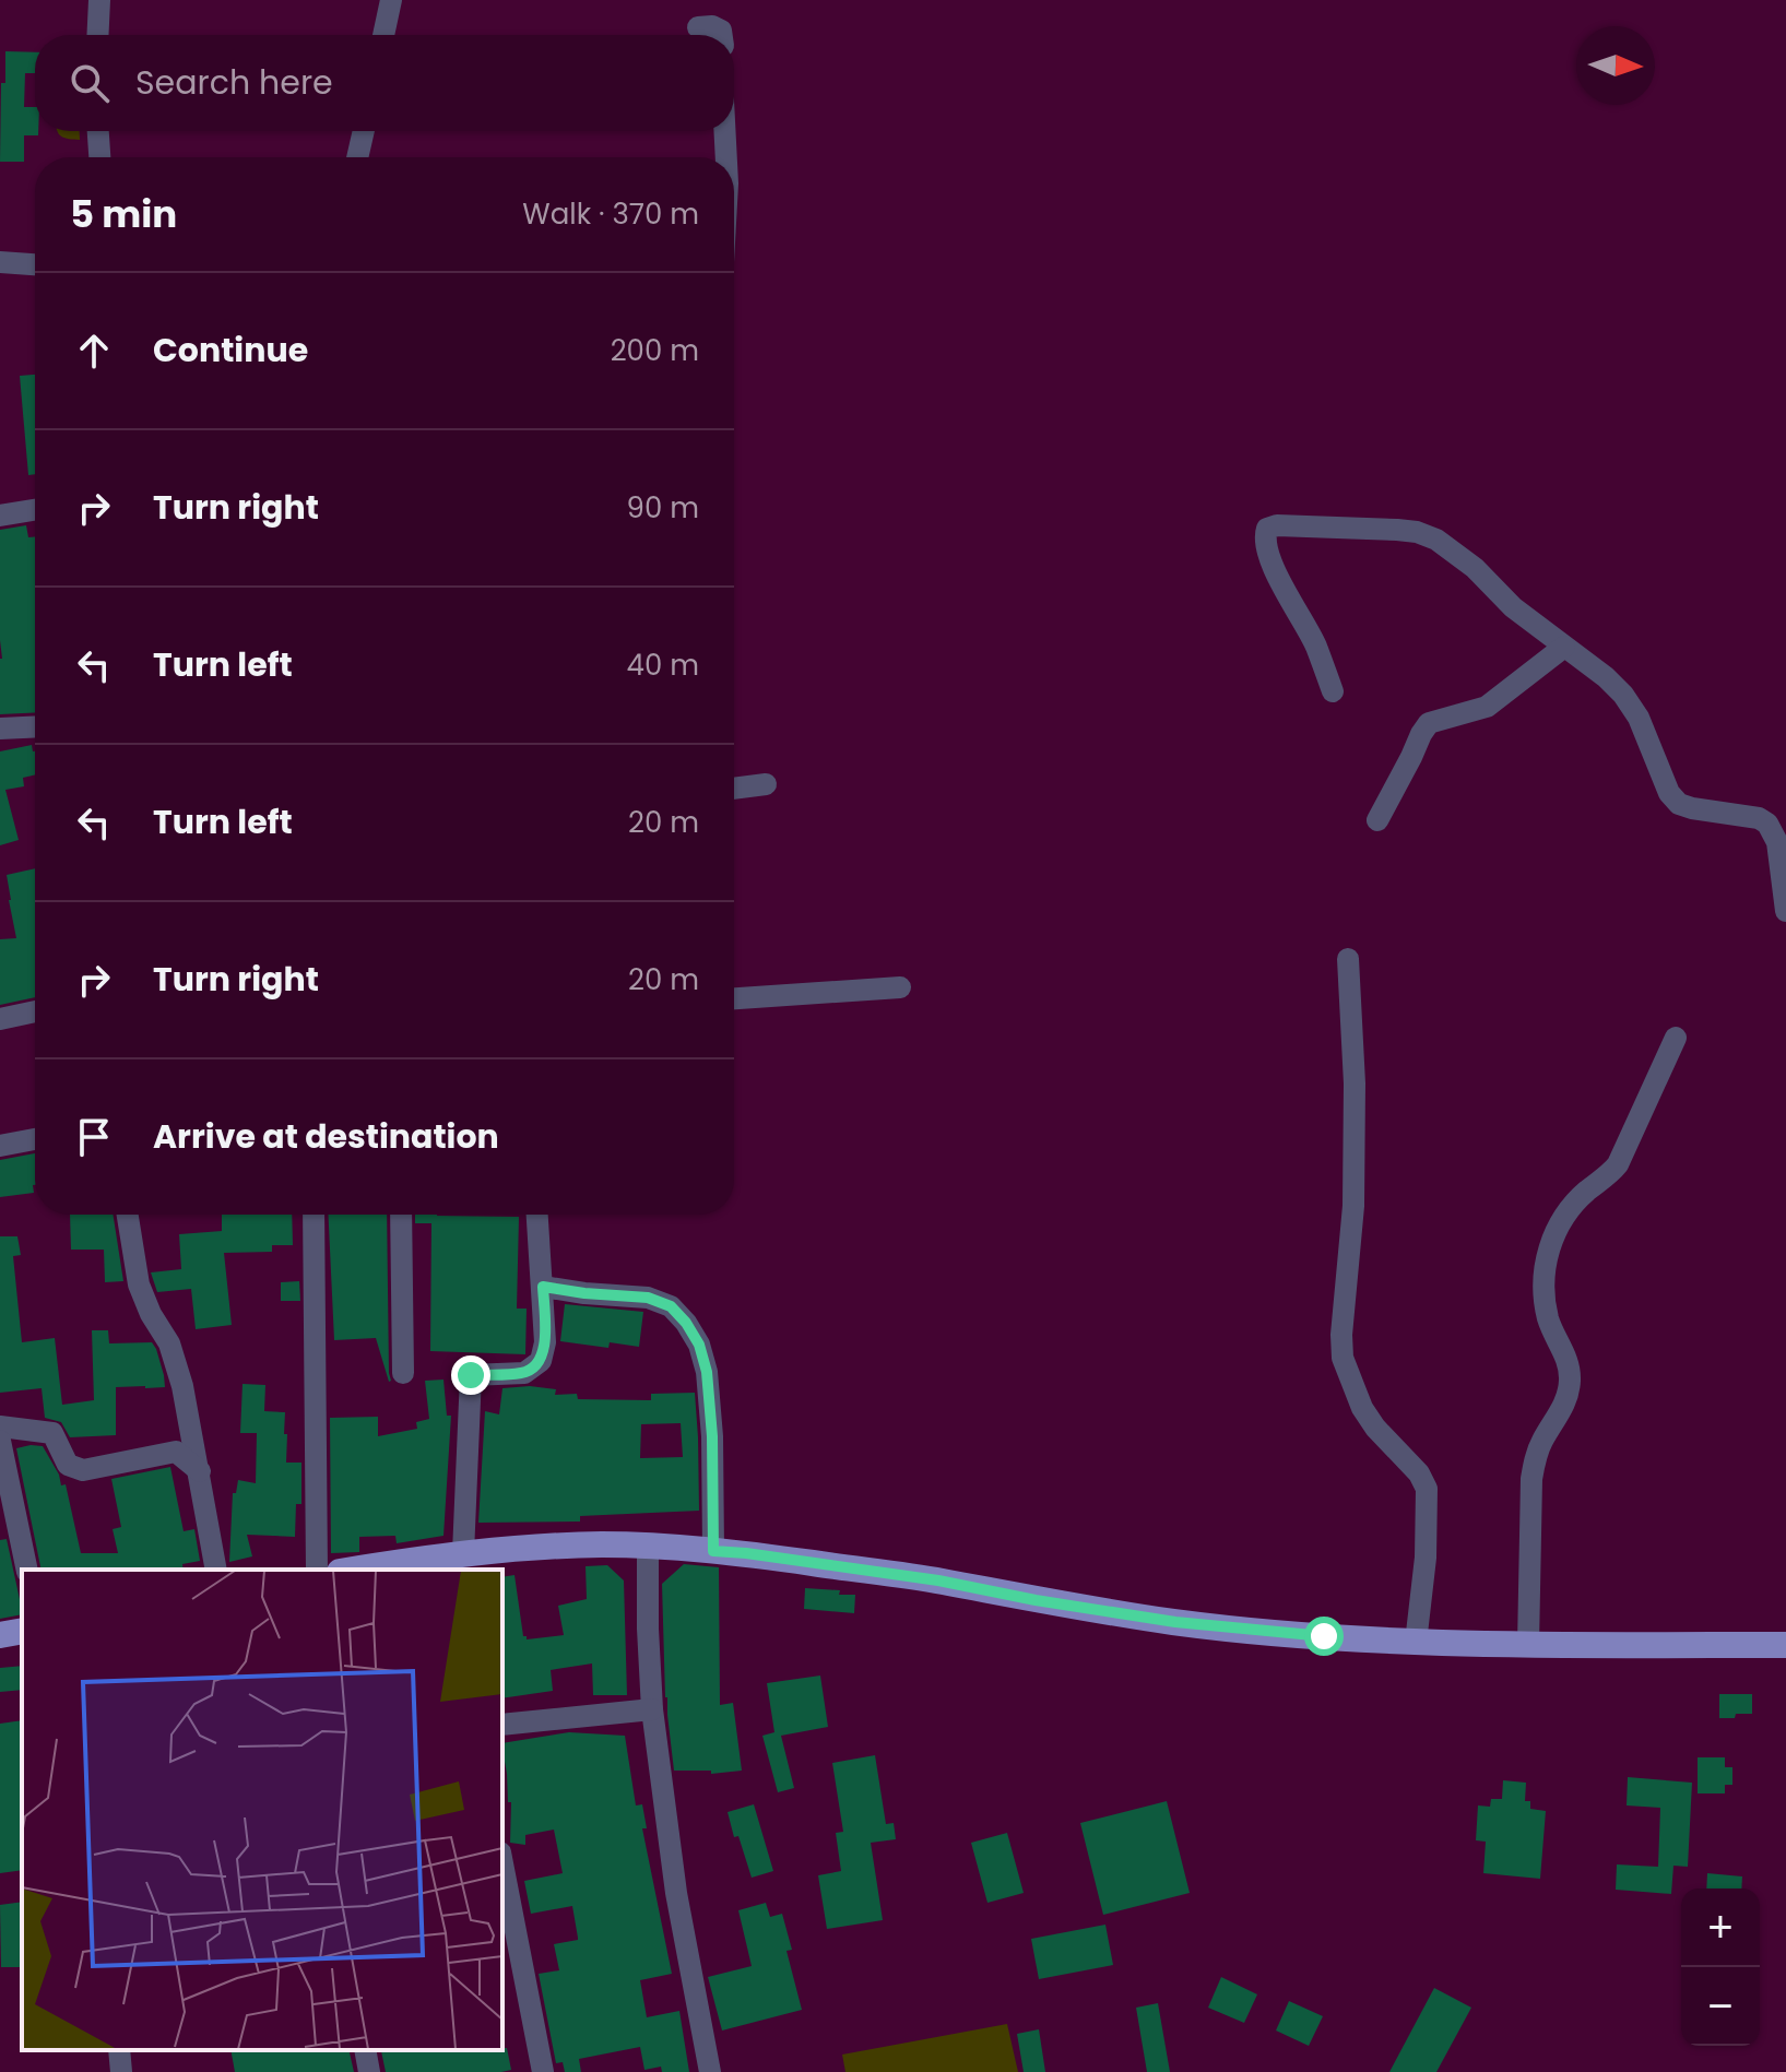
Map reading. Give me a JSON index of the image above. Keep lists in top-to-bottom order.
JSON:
{
  "north": "right",
  "page": {
    "search": "Search here",
    "heading": ["5 min", "Walk · 370 m"],
    "list": [
      ["Continue", "200 m"],
      ["Turn right", "90 m"],
      ["Turn left", "40 m"],
      ["Turn left", "20 m"],
      ["Turn right", "20 m"],
      "Arrive at destination"
    ],
    "map_buttons": ["+", "−"]
  }
}
